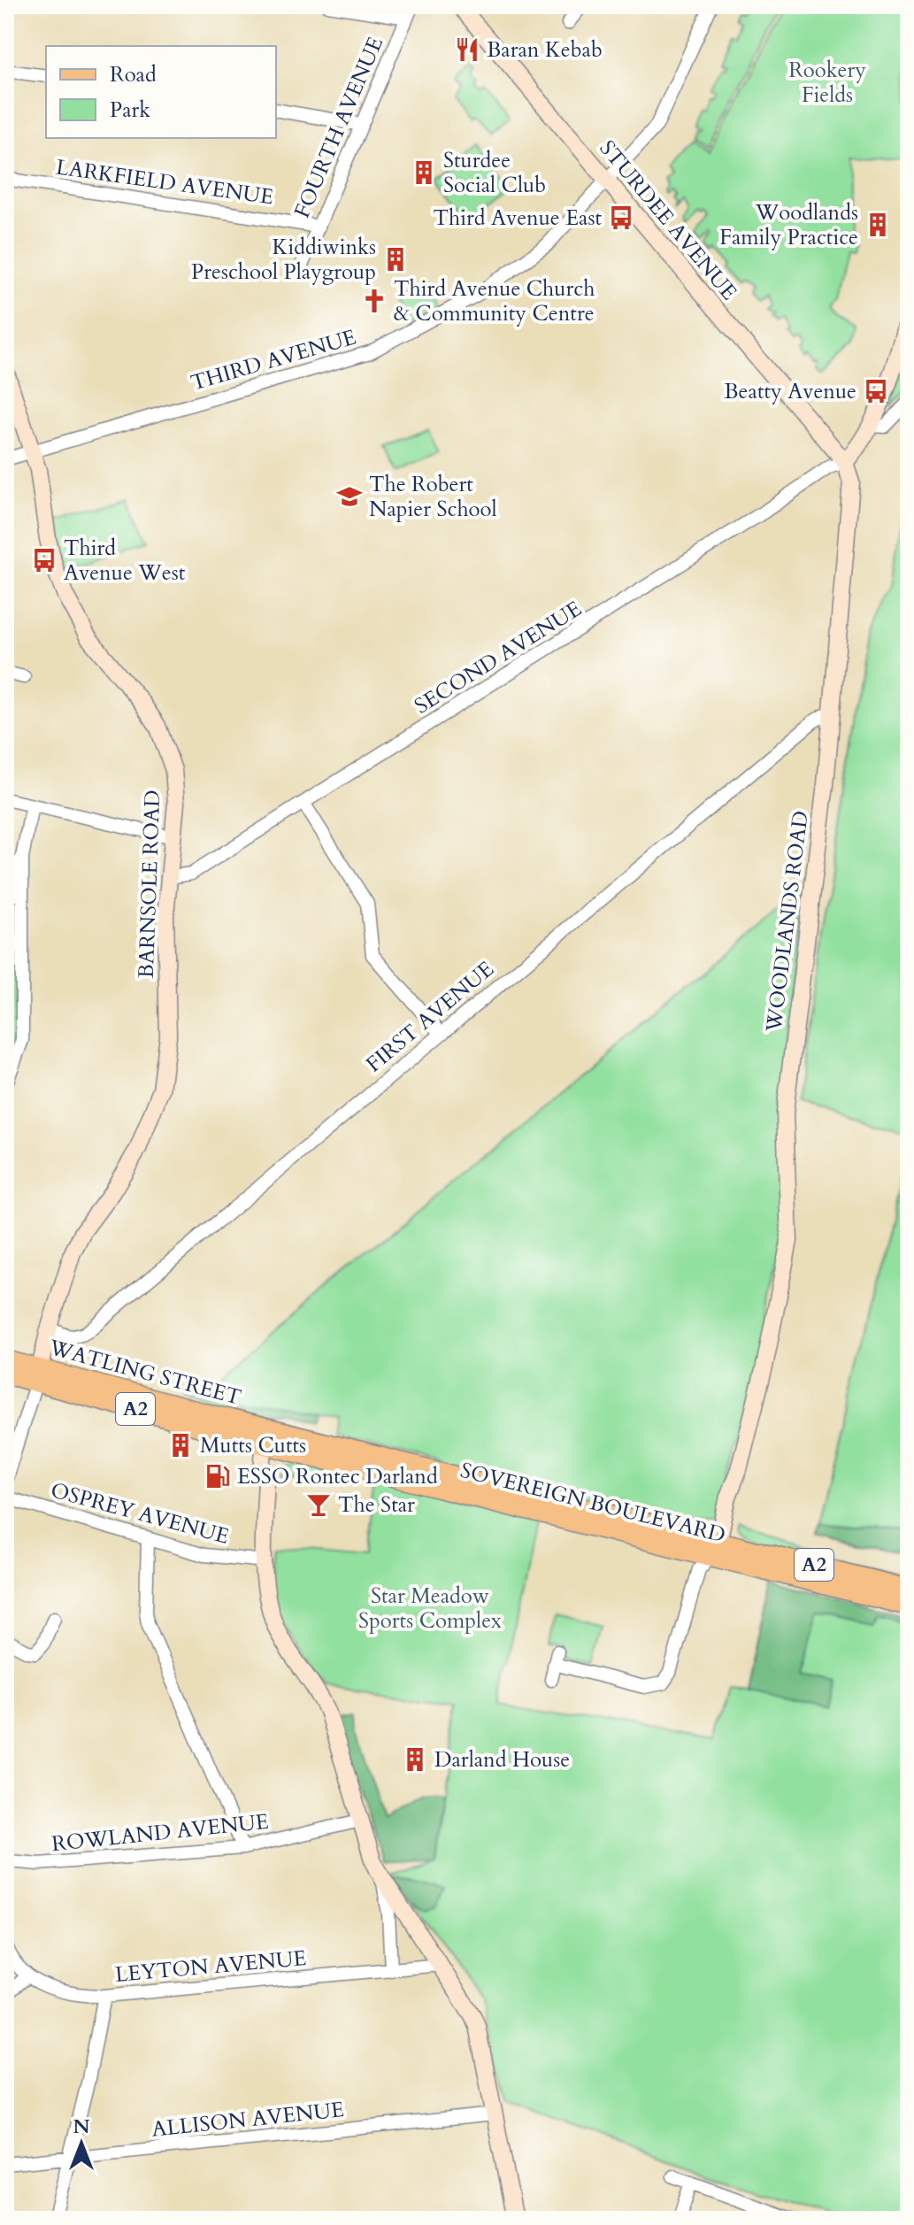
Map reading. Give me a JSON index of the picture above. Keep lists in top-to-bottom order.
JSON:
{
  "streets": {
    "main road": ["WATLING STREET", "A2", "SOVEREIGN BOULEVARD"],
    "street": [
      "FOURTH AVENUE",
      "LARKFIELD AVENUE",
      "STURDEE AVENUE",
      "THIRD AVENUE",
      "SECOND AVENUE",
      "BARNSOLE ROAD",
      "WOODLANDS ROAD",
      "FIRST AVENUE",
      "OSPREY AVENUE",
      "ROWLAND AVENUE",
      "LEYTON AVENUE",
      "ALLISON AVENUE"
    ]
  },
  "crossings": [
    ["FOURTH AVENUE", "LARKFIELD AVENUE"],
    ["STURDEE AVENUE", "THIRD AVENUE"],
    ["STURDEE AVENUE", "SECOND AVENUE"],
    ["STURDEE AVENUE", "WOODLANDS ROAD"],
    ["THIRD AVENUE", "BARNSOLE ROAD"],
    ["SECOND AVENUE", "BARNSOLE ROAD"],
    ["SECOND AVENUE", "WOODLANDS ROAD"],
    ["BARNSOLE ROAD", "FIRST AVENUE"],
    ["BARNSOLE ROAD", "WATLING STREET"],
    ["WOODLANDS ROAD", "FIRST AVENUE"],
    ["WOODLANDS ROAD", "SOVEREIGN BOULEVARD"],
    ["WATLING STREET", "SOVEREIGN BOULEVARD"]
  ],
  "parks": ["Rookery Fields", "Star Meadow Sports Complex"],
  "places": {
    "restaurant": ["Baran Kebab"],
    "building": [
      "Sturdee Social Club",
      "Woodlands Family Practice",
      "Kiddiwinks Preschool Playgroup",
      "Mutts Cutts",
      "Darland House"
    ],
    "bus stop": ["Third Avenue East", "Beatty Avenue", "Third Avenue West"],
    "church": ["Third Avenue Church & Community Centre"],
    "school or university": ["The Robert Napier School"],
    "fuel station": ["ESSO Rontec Darland"],
    "bar": ["The Star"]
  },
  "legend": ["Road", "Park"],
  "north": "top"
}
